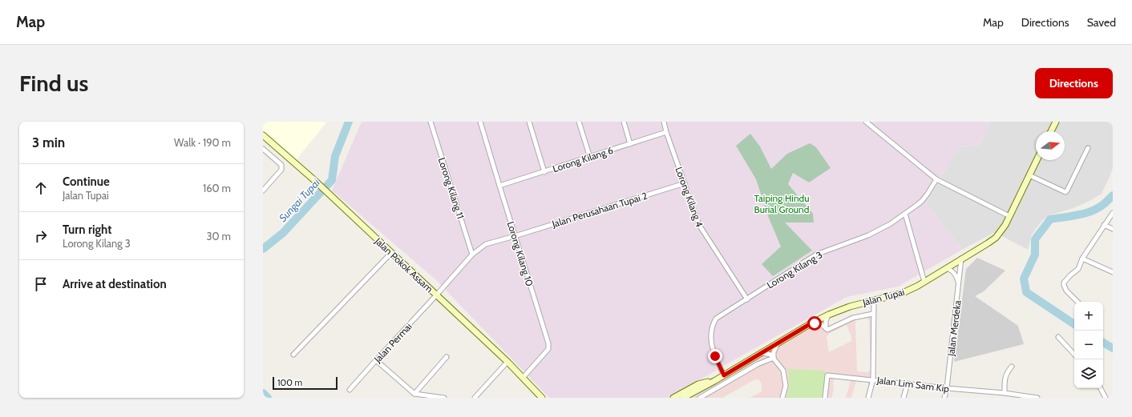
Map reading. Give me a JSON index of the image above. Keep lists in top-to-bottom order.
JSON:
{
  "streets": {
    "main road": ["Jalan Pokok Assam", "Jalan Tupai"],
    "street": [
      "Lorong Kilang 6",
      "Lorong Kilang 11",
      "Lorong Kilang 4",
      "Jalan Perusahaan Tupai 2",
      "Lorong Kilang 10",
      "Lorong Kilang 3",
      "Jalan Merdeka",
      "Jalan Permai",
      "Jalan Lim Sam Kip"
    ]
  },
  "crossings": [
    ["Lorong Kilang 6", "Lorong Kilang 4"],
    ["Lorong Kilang 6", "Lorong Kilang 10"],
    ["Lorong Kilang 11", "Jalan Perusahaan Tupai 2"],
    ["Lorong Kilang 11", "Jalan Permai"],
    ["Lorong Kilang 4", "Jalan Perusahaan Tupai 2"],
    ["Lorong Kilang 4", "Lorong Kilang 3"],
    ["Jalan Perusahaan Tupai 2", "Lorong Kilang 10"],
    ["Jalan Perusahaan Tupai 2", "Jalan Permai"],
    ["Lorong Kilang 10", "Jalan Pokok Assam"],
    ["Jalan Pokok Assam", "Jalan Permai"],
    ["Lorong Kilang 3", "Jalan Tupai"],
    ["Jalan Tupai", "Jalan Merdeka"],
    ["Jalan Merdeka", "Jalan Lim Sam Kip"]
  ],
  "water": ["Sungai Tupai"],
  "parks": ["Taiping Hindu Burial Ground"],
  "scale_bar": "100 m",
  "north": "right",
  "page": {
    "header": "Map",
    "nav": ["Map", "Directions", "Saved"],
    "buttons": "Directions",
    "title": "Find us",
    "heading": ["3 min", "Walk · 190 m"],
    "list": [
      ["Continue", "Jalan Tupai", "160 m"],
      ["Turn right", "Lorong Kilang 3", "30 m"],
      "Arrive at destination"
    ],
    "map_buttons": ["+", "−"],
    "scale": "100 m"
  }
}
